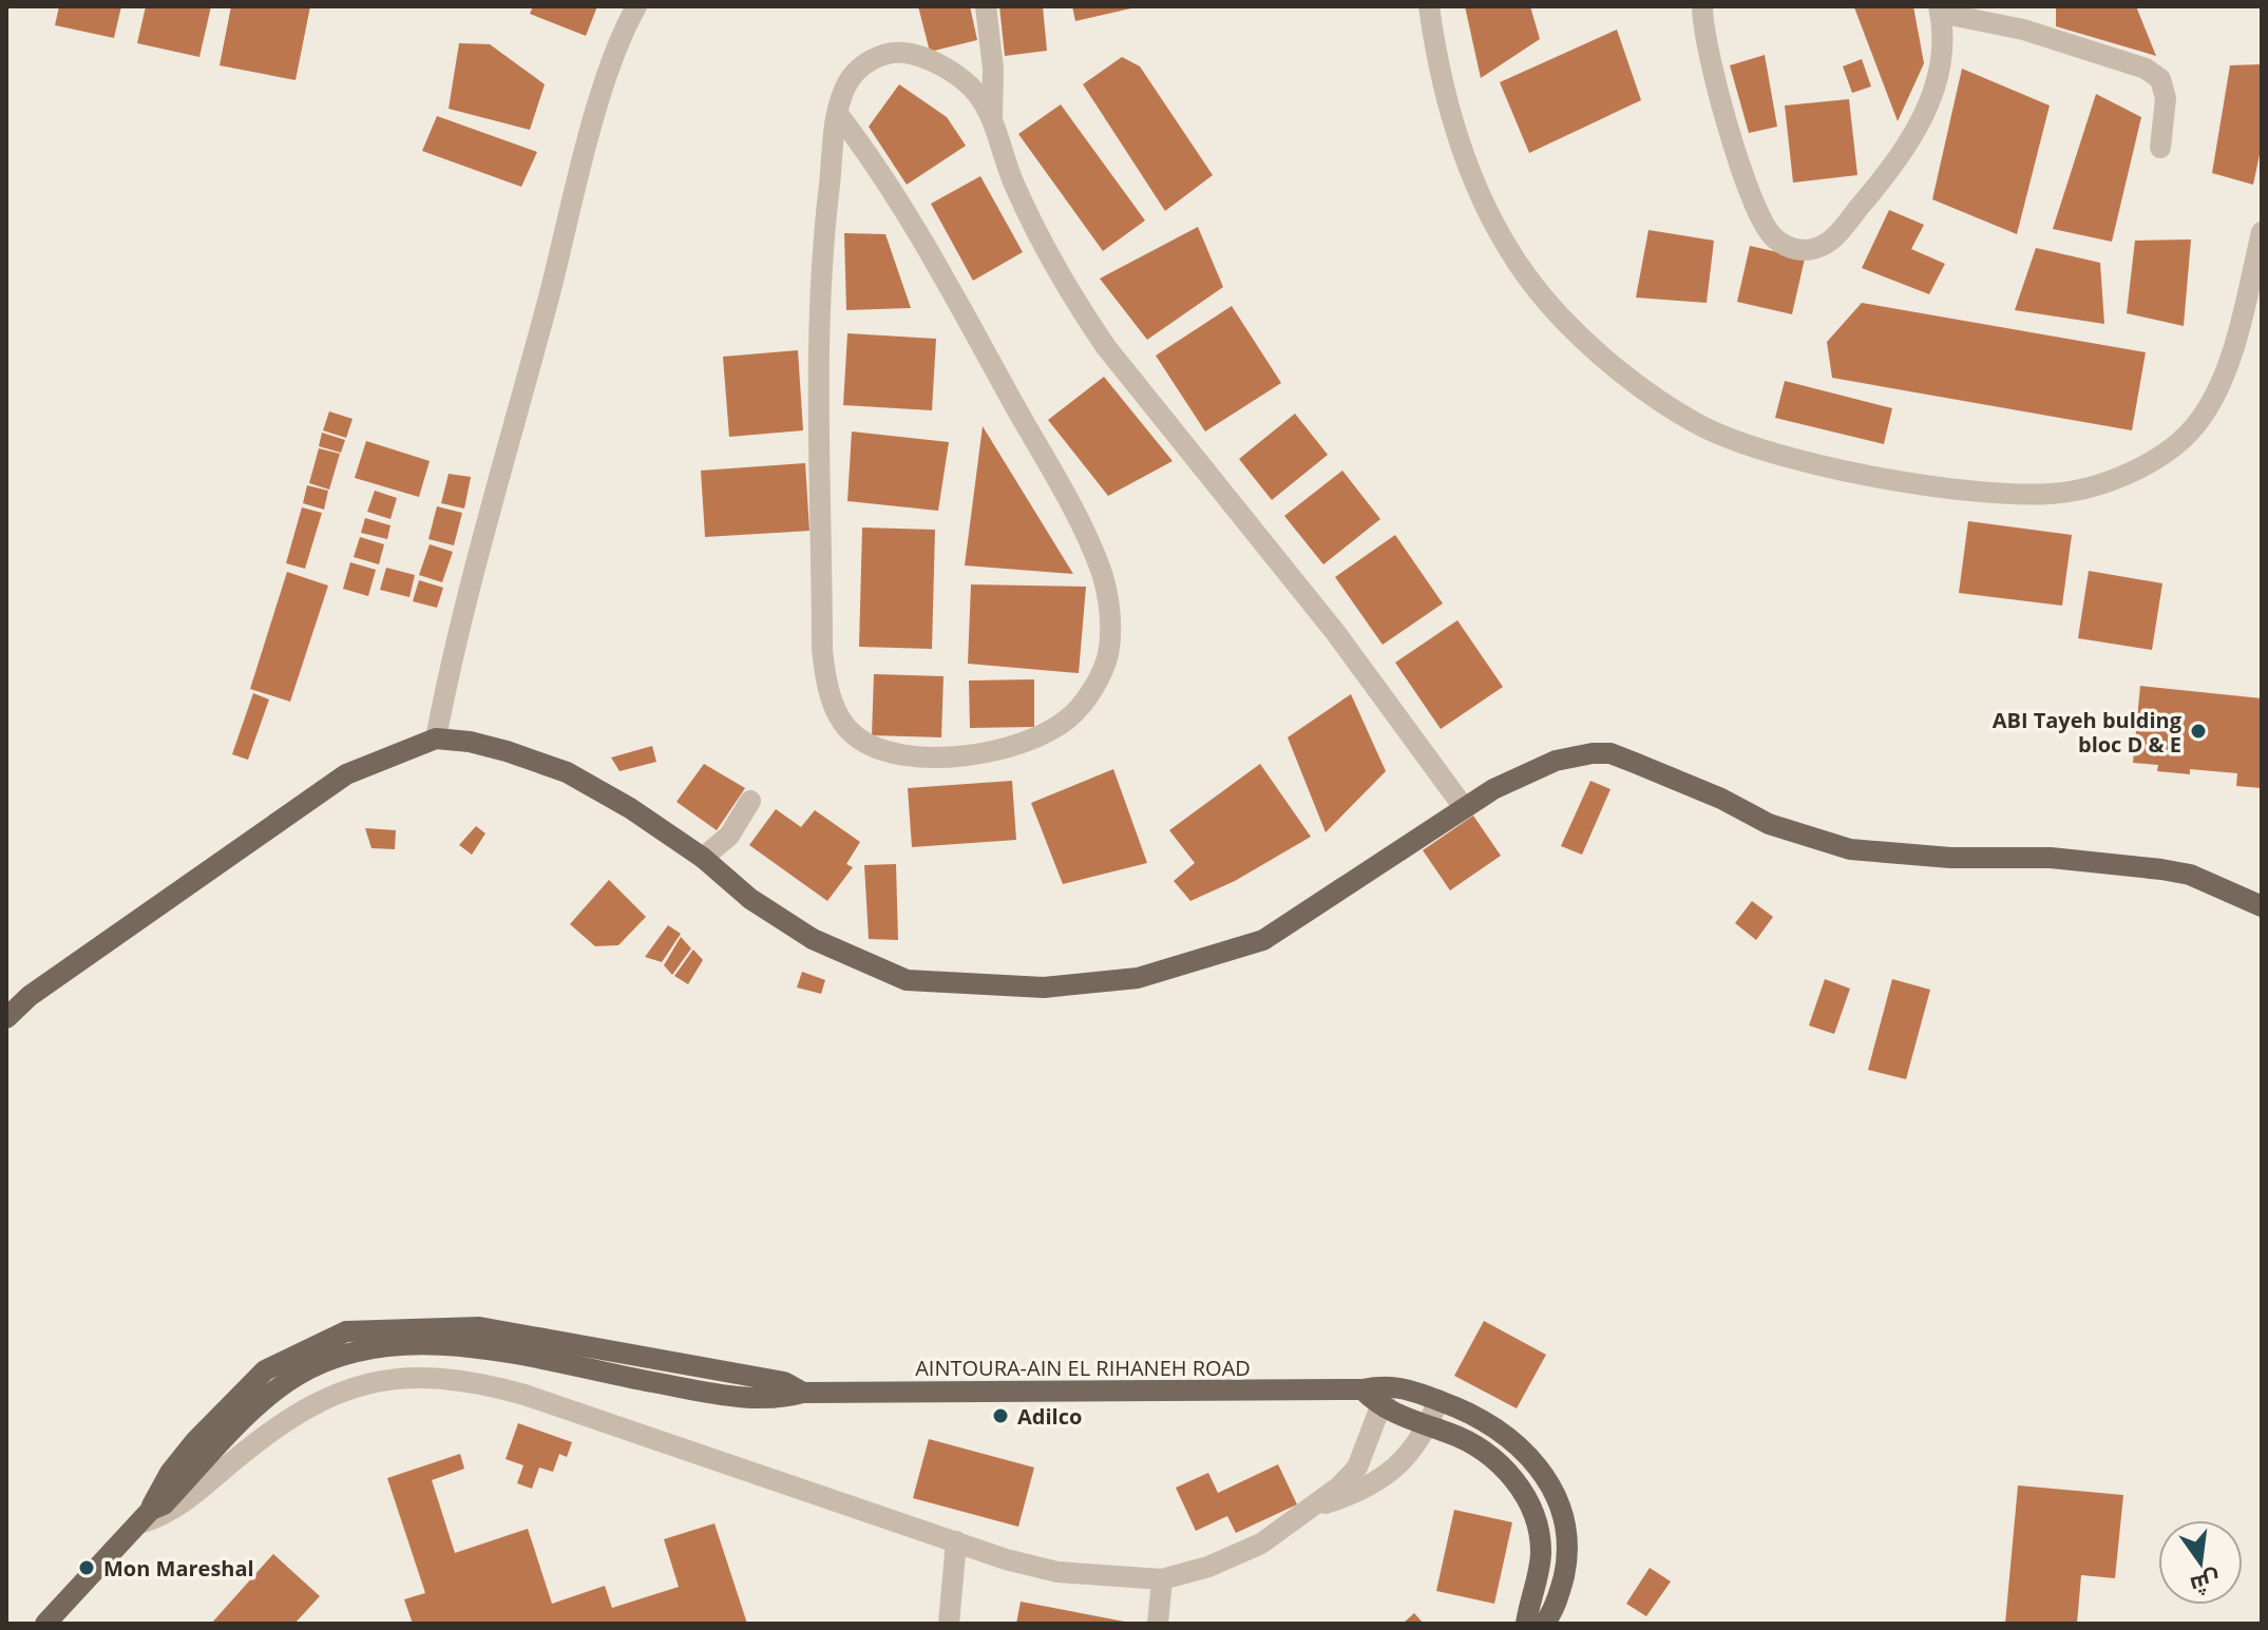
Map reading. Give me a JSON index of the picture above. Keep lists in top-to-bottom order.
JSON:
{
  "streets": {
    "main road": ["AINTOURA-AIN EL RIHANEH ROAD"]
  },
  "places": ["ABI Tayeh bulding bloc D & E", "Adilco", "Mon Mareshal"],
  "north": "bottom"
}
